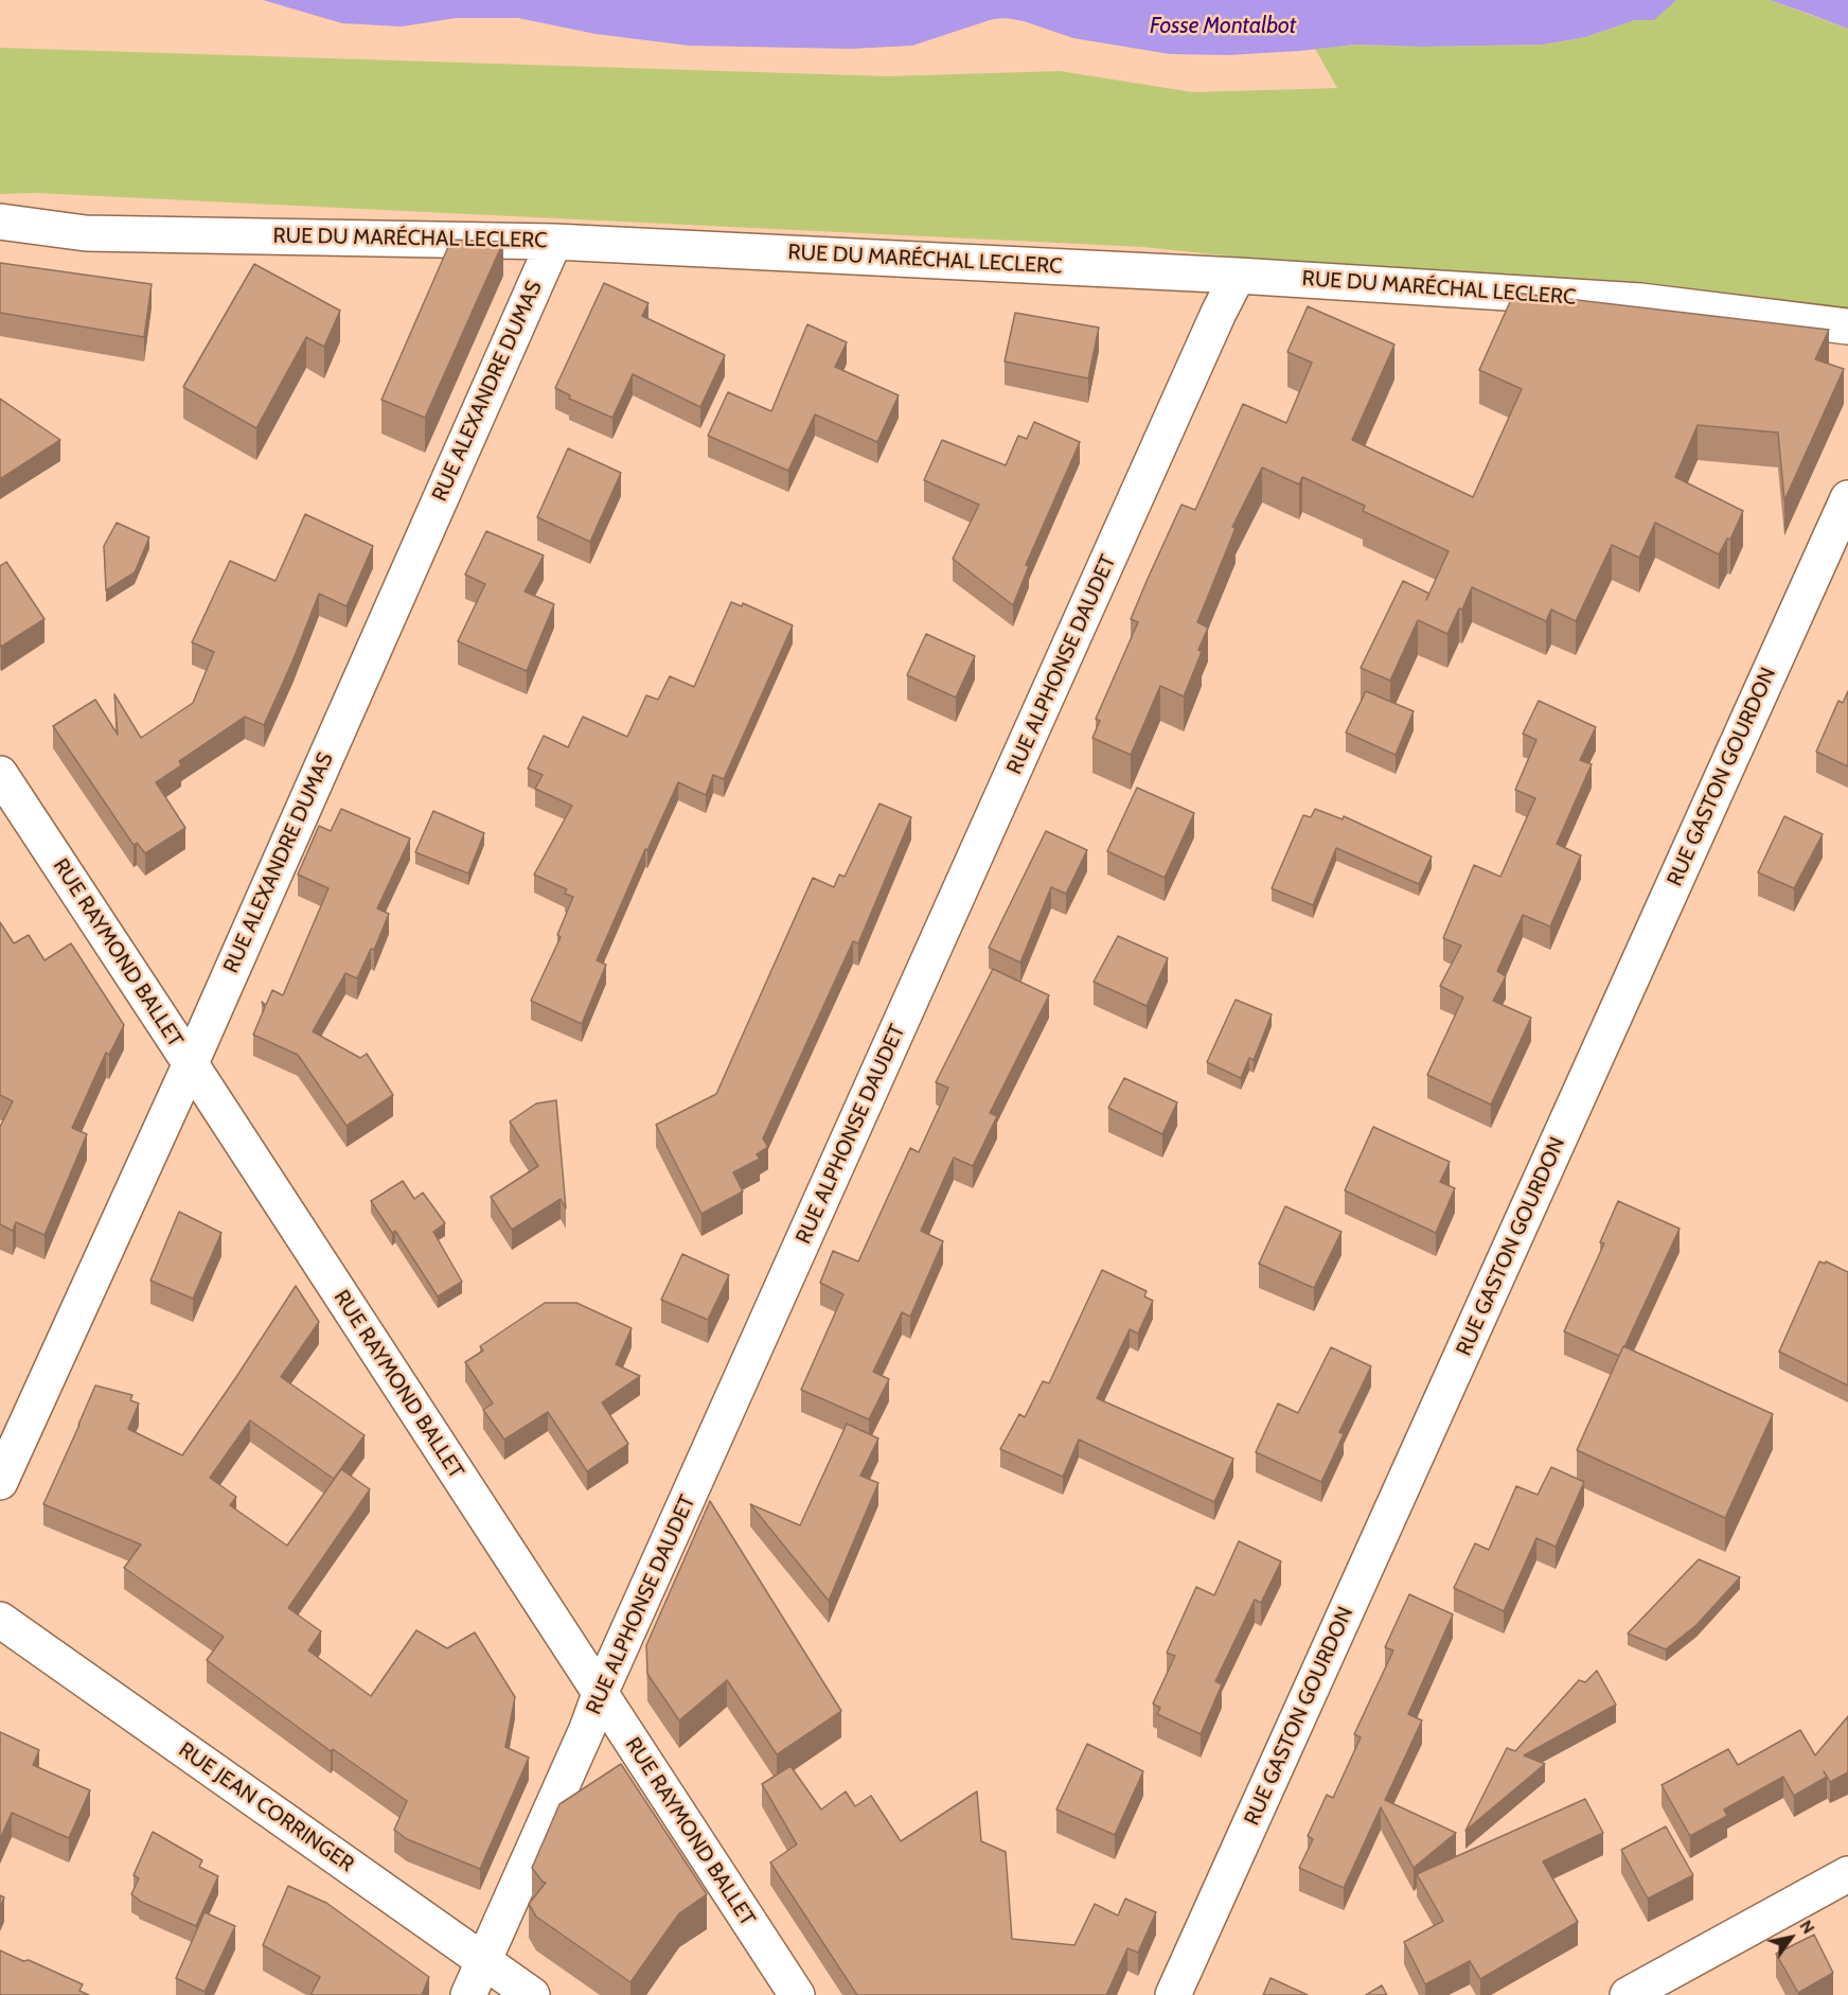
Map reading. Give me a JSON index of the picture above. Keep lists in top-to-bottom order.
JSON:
{
  "streets": {
    "street": [
      "RUE DU MARÉCHAL LECLERC",
      "RUE ALEXANDRE DUMAS",
      "RUE ALPHONSE DAUDET",
      "RUE GASTON GOURDON",
      "RUE RAYMOND BALLET",
      "RUE JEAN CORRINGER"
    ]
  },
  "crossings": [
    ["RUE DU MARÉCHAL LECLERC", "RUE ALEXANDRE DUMAS"],
    ["RUE DU MARÉCHAL LECLERC", "RUE ALPHONSE DAUDET"],
    ["RUE ALEXANDRE DUMAS", "RUE RAYMOND BALLET"],
    ["RUE ALPHONSE DAUDET", "RUE RAYMOND BALLET"],
    ["RUE ALPHONSE DAUDET", "RUE JEAN CORRINGER"]
  ],
  "water": ["Fosse Montalbot"],
  "north": "top right"
}
